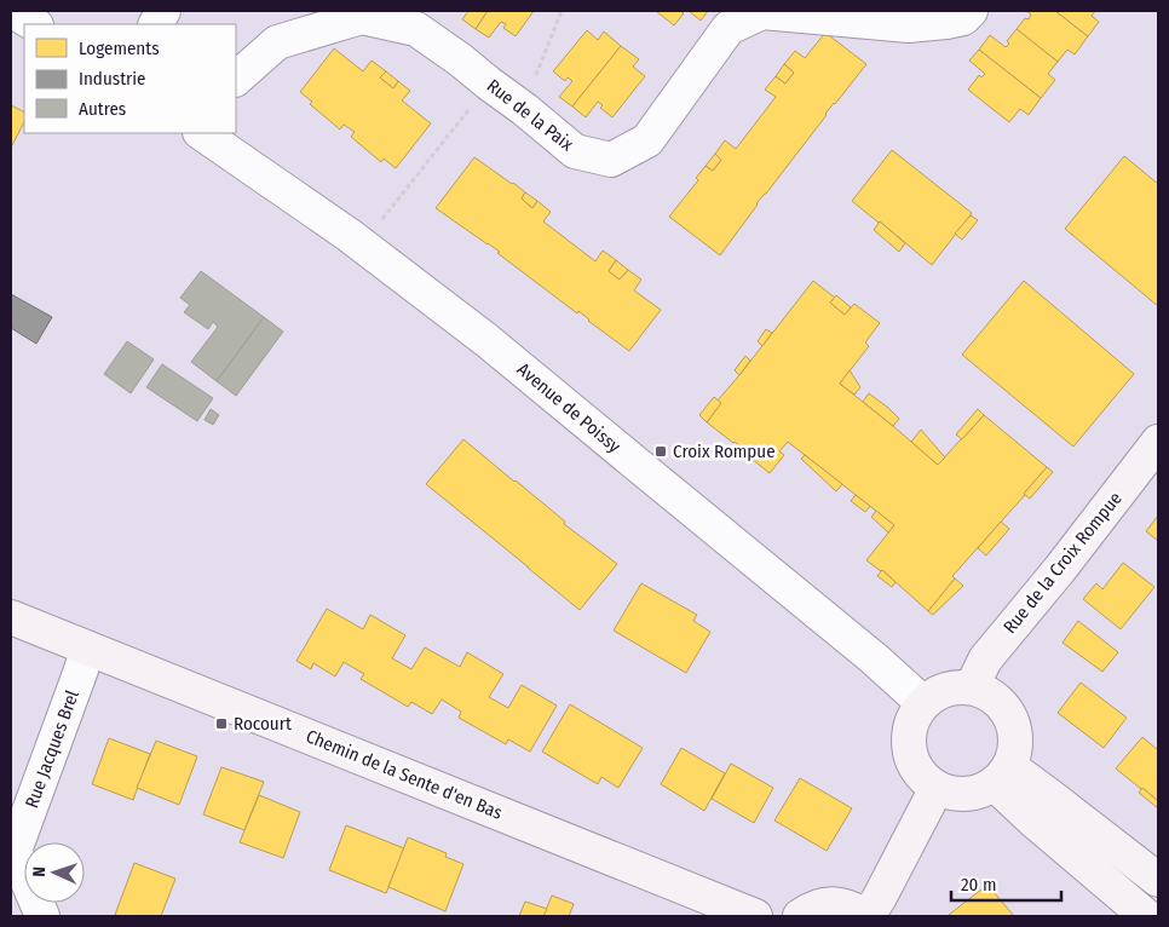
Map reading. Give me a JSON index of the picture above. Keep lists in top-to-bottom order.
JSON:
{
  "streets": {
    "street": [
      "Rue de la Paix",
      "Avenue de Poissy",
      "Rue de la Croix Rompue",
      "Rue Jacques Brel",
      "Chemin de la Sente d'en Bas"
    ]
  },
  "crossings": [
    ["Avenue de Poissy", "Rue de la Croix Rompue"],
    ["Rue Jacques Brel", "Chemin de la Sente d'en Bas"]
  ],
  "places": {
    "transit": ["Croix Rompue", "Rocourt"]
  },
  "legend": ["Logements", "Industrie", "Autres"],
  "scale_bar": "20 m",
  "north": "left"
}
